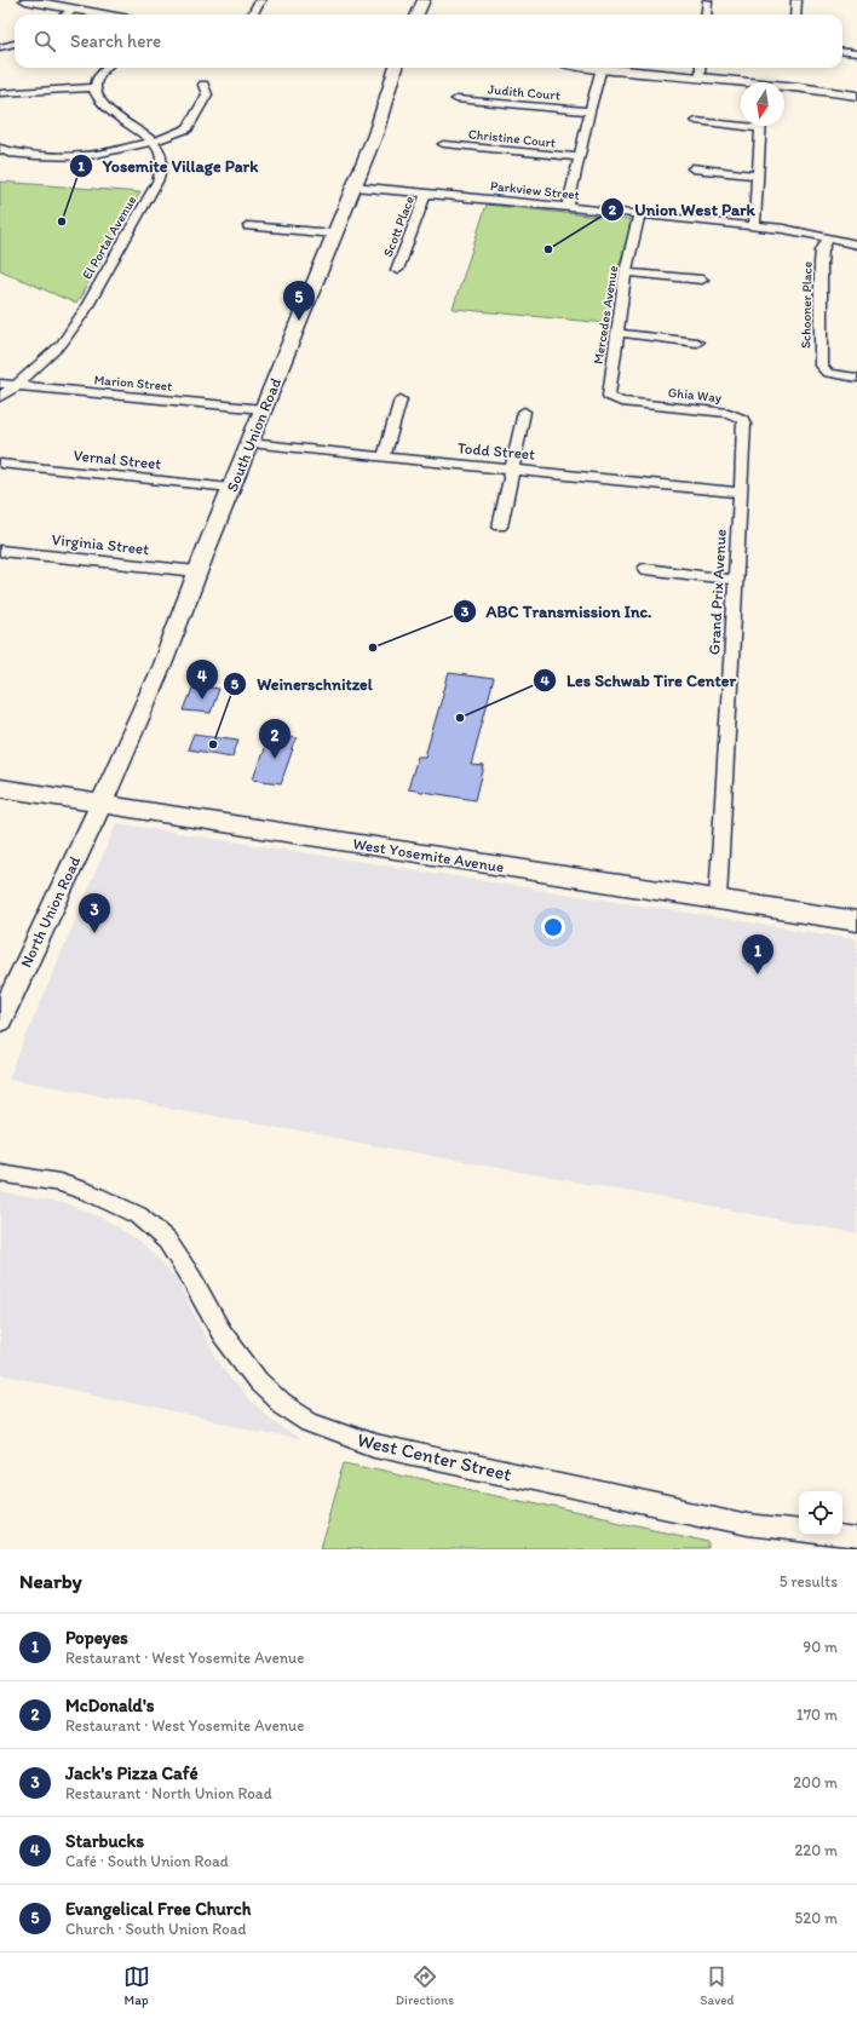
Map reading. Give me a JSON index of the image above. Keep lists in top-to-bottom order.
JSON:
{
  "streets": {
    "street": [
      "Judith Court",
      "Christine Court",
      "Parkview Street",
      "Scott Place",
      "El Portal Avenue",
      "Schooner Place",
      "Mercedes Avenue",
      "Marion Street",
      "Ghia Way",
      "South Union Road",
      "Todd Street",
      "Vernal Street",
      "Virginia Street",
      "Grand Prix Avenue",
      "West Yosemite Avenue",
      "North Union Road",
      "West Center Street"
    ]
  },
  "crossings": [
    ["Parkview Street", "Scott Place"],
    ["Parkview Street", "Schooner Place"],
    ["Parkview Street", "Mercedes Avenue"],
    ["Parkview Street", "South Union Road"],
    ["El Portal Avenue", "Marion Street"],
    ["Mercedes Avenue", "Ghia Way"],
    ["Marion Street", "South Union Road"],
    ["Ghia Way", "Grand Prix Avenue"],
    ["South Union Road", "Todd Street"],
    ["South Union Road", "Vernal Street"],
    ["South Union Road", "Virginia Street"],
    ["South Union Road", "West Yosemite Avenue"],
    ["South Union Road", "North Union Road"],
    ["Todd Street", "Grand Prix Avenue"],
    ["Grand Prix Avenue", "West Yosemite Avenue"],
    ["West Yosemite Avenue", "North Union Road"]
  ],
  "places": [
    "Yosemite Village Park",
    "Union West Park",
    "ABC Transmission Inc.",
    "Les Schwab Tire Center",
    "Weinerschnitzel"
  ],
  "north": "bottom",
  "page": {
    "search": "Search here",
    "pins": [
      "5",
      "4",
      "2",
      "3",
      "1"
    ],
    "heading": ["Nearby", "5 results"],
    "list": [
      {
        "mark": "1",
        "name": "Popeyes",
        "note": "Restaurant · West Yosemite Avenue",
        "value": "90 m"
      },
      {
        "mark": "2",
        "name": "McDonald's",
        "note": "Restaurant · West Yosemite Avenue",
        "value": "170 m"
      },
      {
        "mark": "3",
        "name": "Jack's Pizza Café",
        "note": "Restaurant · North Union Road",
        "value": "200 m"
      },
      {
        "mark": "4",
        "name": "Starbucks",
        "note": "Café · South Union Road",
        "value": "220 m"
      },
      {
        "mark": "5",
        "name": "Evangelical Free Church",
        "note": "Church · South Union Road",
        "value": "520 m"
      }
    ],
    "nav": ["Map", "Directions", "Saved"]
  }
}
